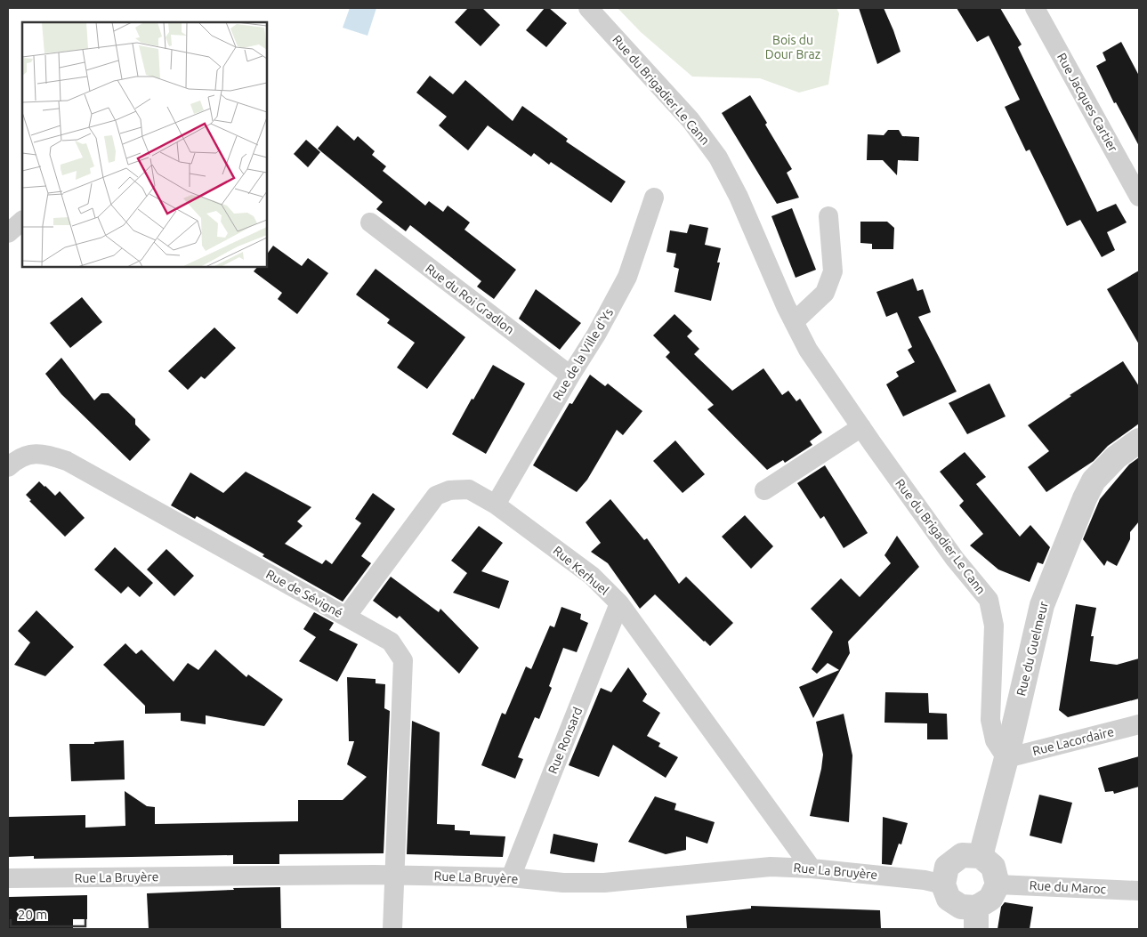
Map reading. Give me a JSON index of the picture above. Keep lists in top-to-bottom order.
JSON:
{
  "streets": {
    "street": [
      "Rue du Brigadier Le Cann",
      "Rue Jacques Cartier",
      "Rue du Roi Gradlon",
      "Rue de la Ville d'Ys",
      "Rue Kerhuel",
      "Rue de Sévigné",
      "Rue du Guelmeur",
      "Rue Ronsard",
      "Rue Lacordaire",
      "Rue La Bruyère",
      "Rue du Maroc"
    ]
  },
  "crossings": [
    ["Rue du Brigadier Le Cann", "Rue du Guelmeur"],
    ["Rue du Brigadier Le Cann", "Rue Lacordaire"],
    ["Rue du Roi Gradlon", "Rue de la Ville d'Ys"],
    ["Rue de la Ville d'Ys", "Rue Kerhuel"],
    ["Rue Kerhuel", "Rue de Sévigné"],
    ["Rue Kerhuel", "Rue Ronsard"],
    ["Rue Kerhuel", "Rue La Bruyère"],
    ["Rue de Sévigné", "Rue La Bruyère"],
    ["Rue du Guelmeur", "Rue Lacordaire"],
    ["Rue du Guelmeur", "Rue La Bruyère"],
    ["Rue du Guelmeur", "Rue du Maroc"],
    ["Rue Ronsard", "Rue La Bruyère"],
    ["Rue La Bruyère", "Rue du Maroc"]
  ],
  "parks": ["Bois du Dour Braz"],
  "scale_bar": "20 m"
}
